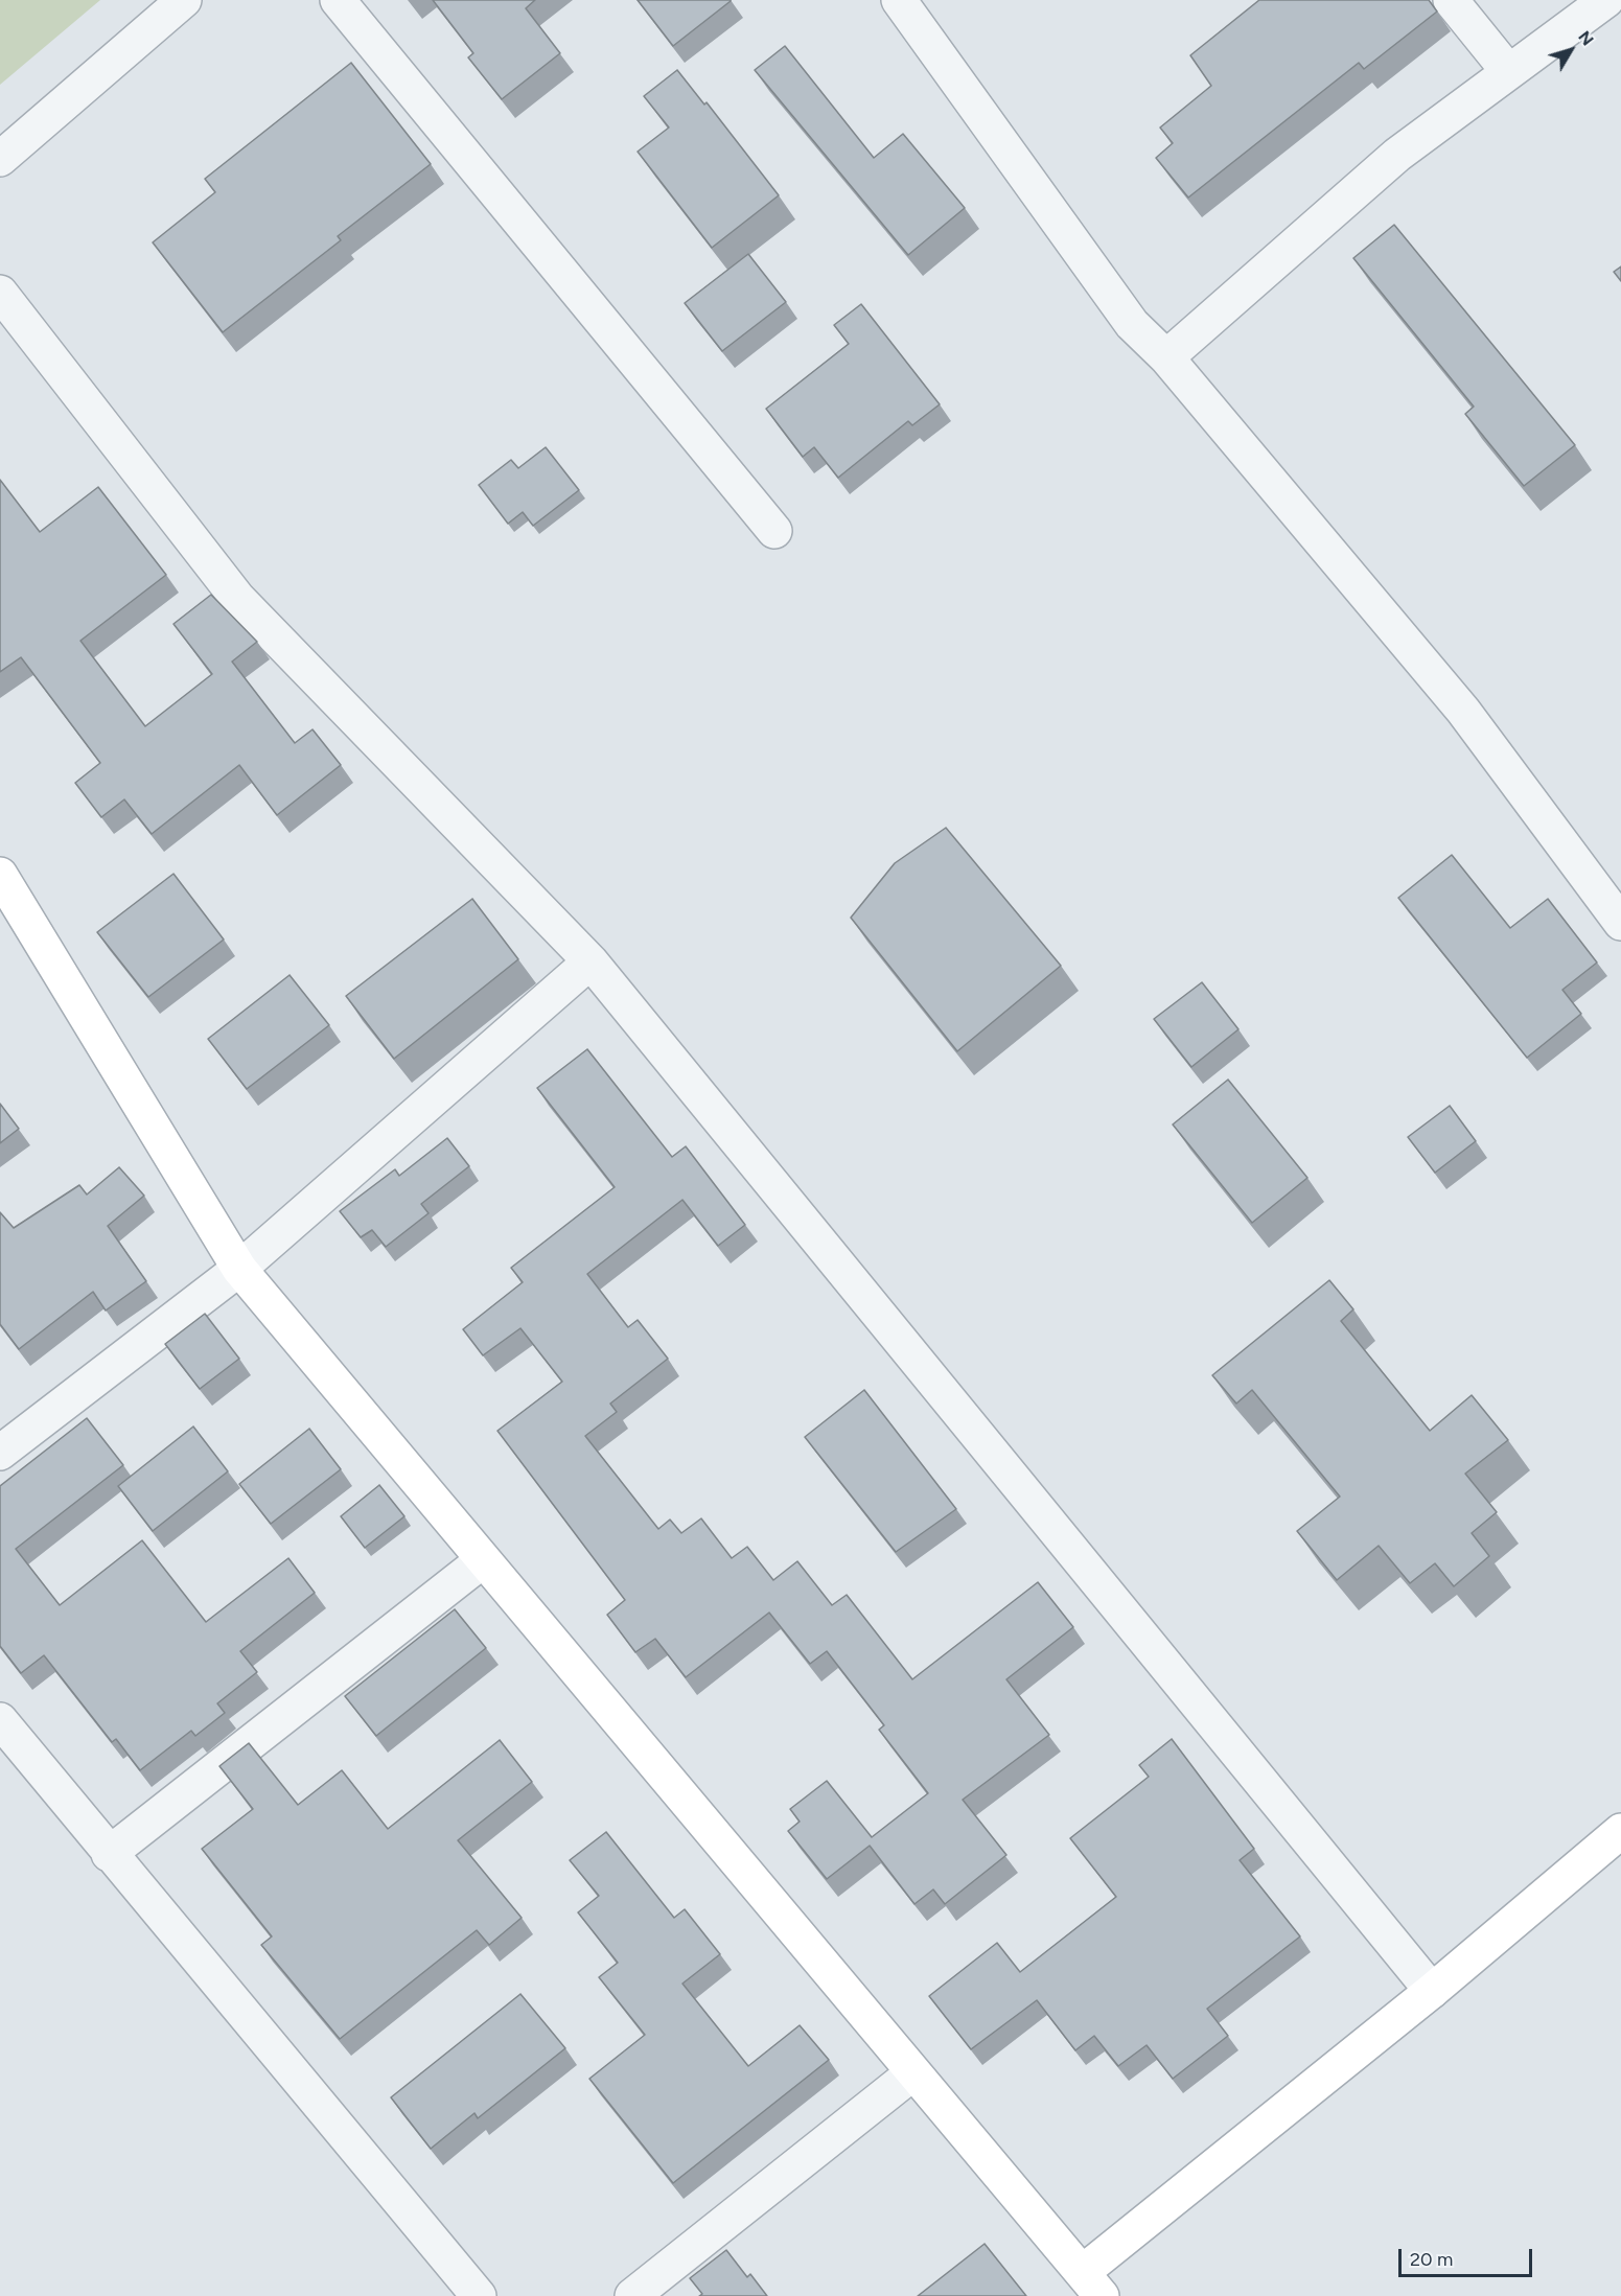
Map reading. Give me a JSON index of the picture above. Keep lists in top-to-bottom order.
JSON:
{
  "scale_bar": "20 m",
  "north": "top right"
}
